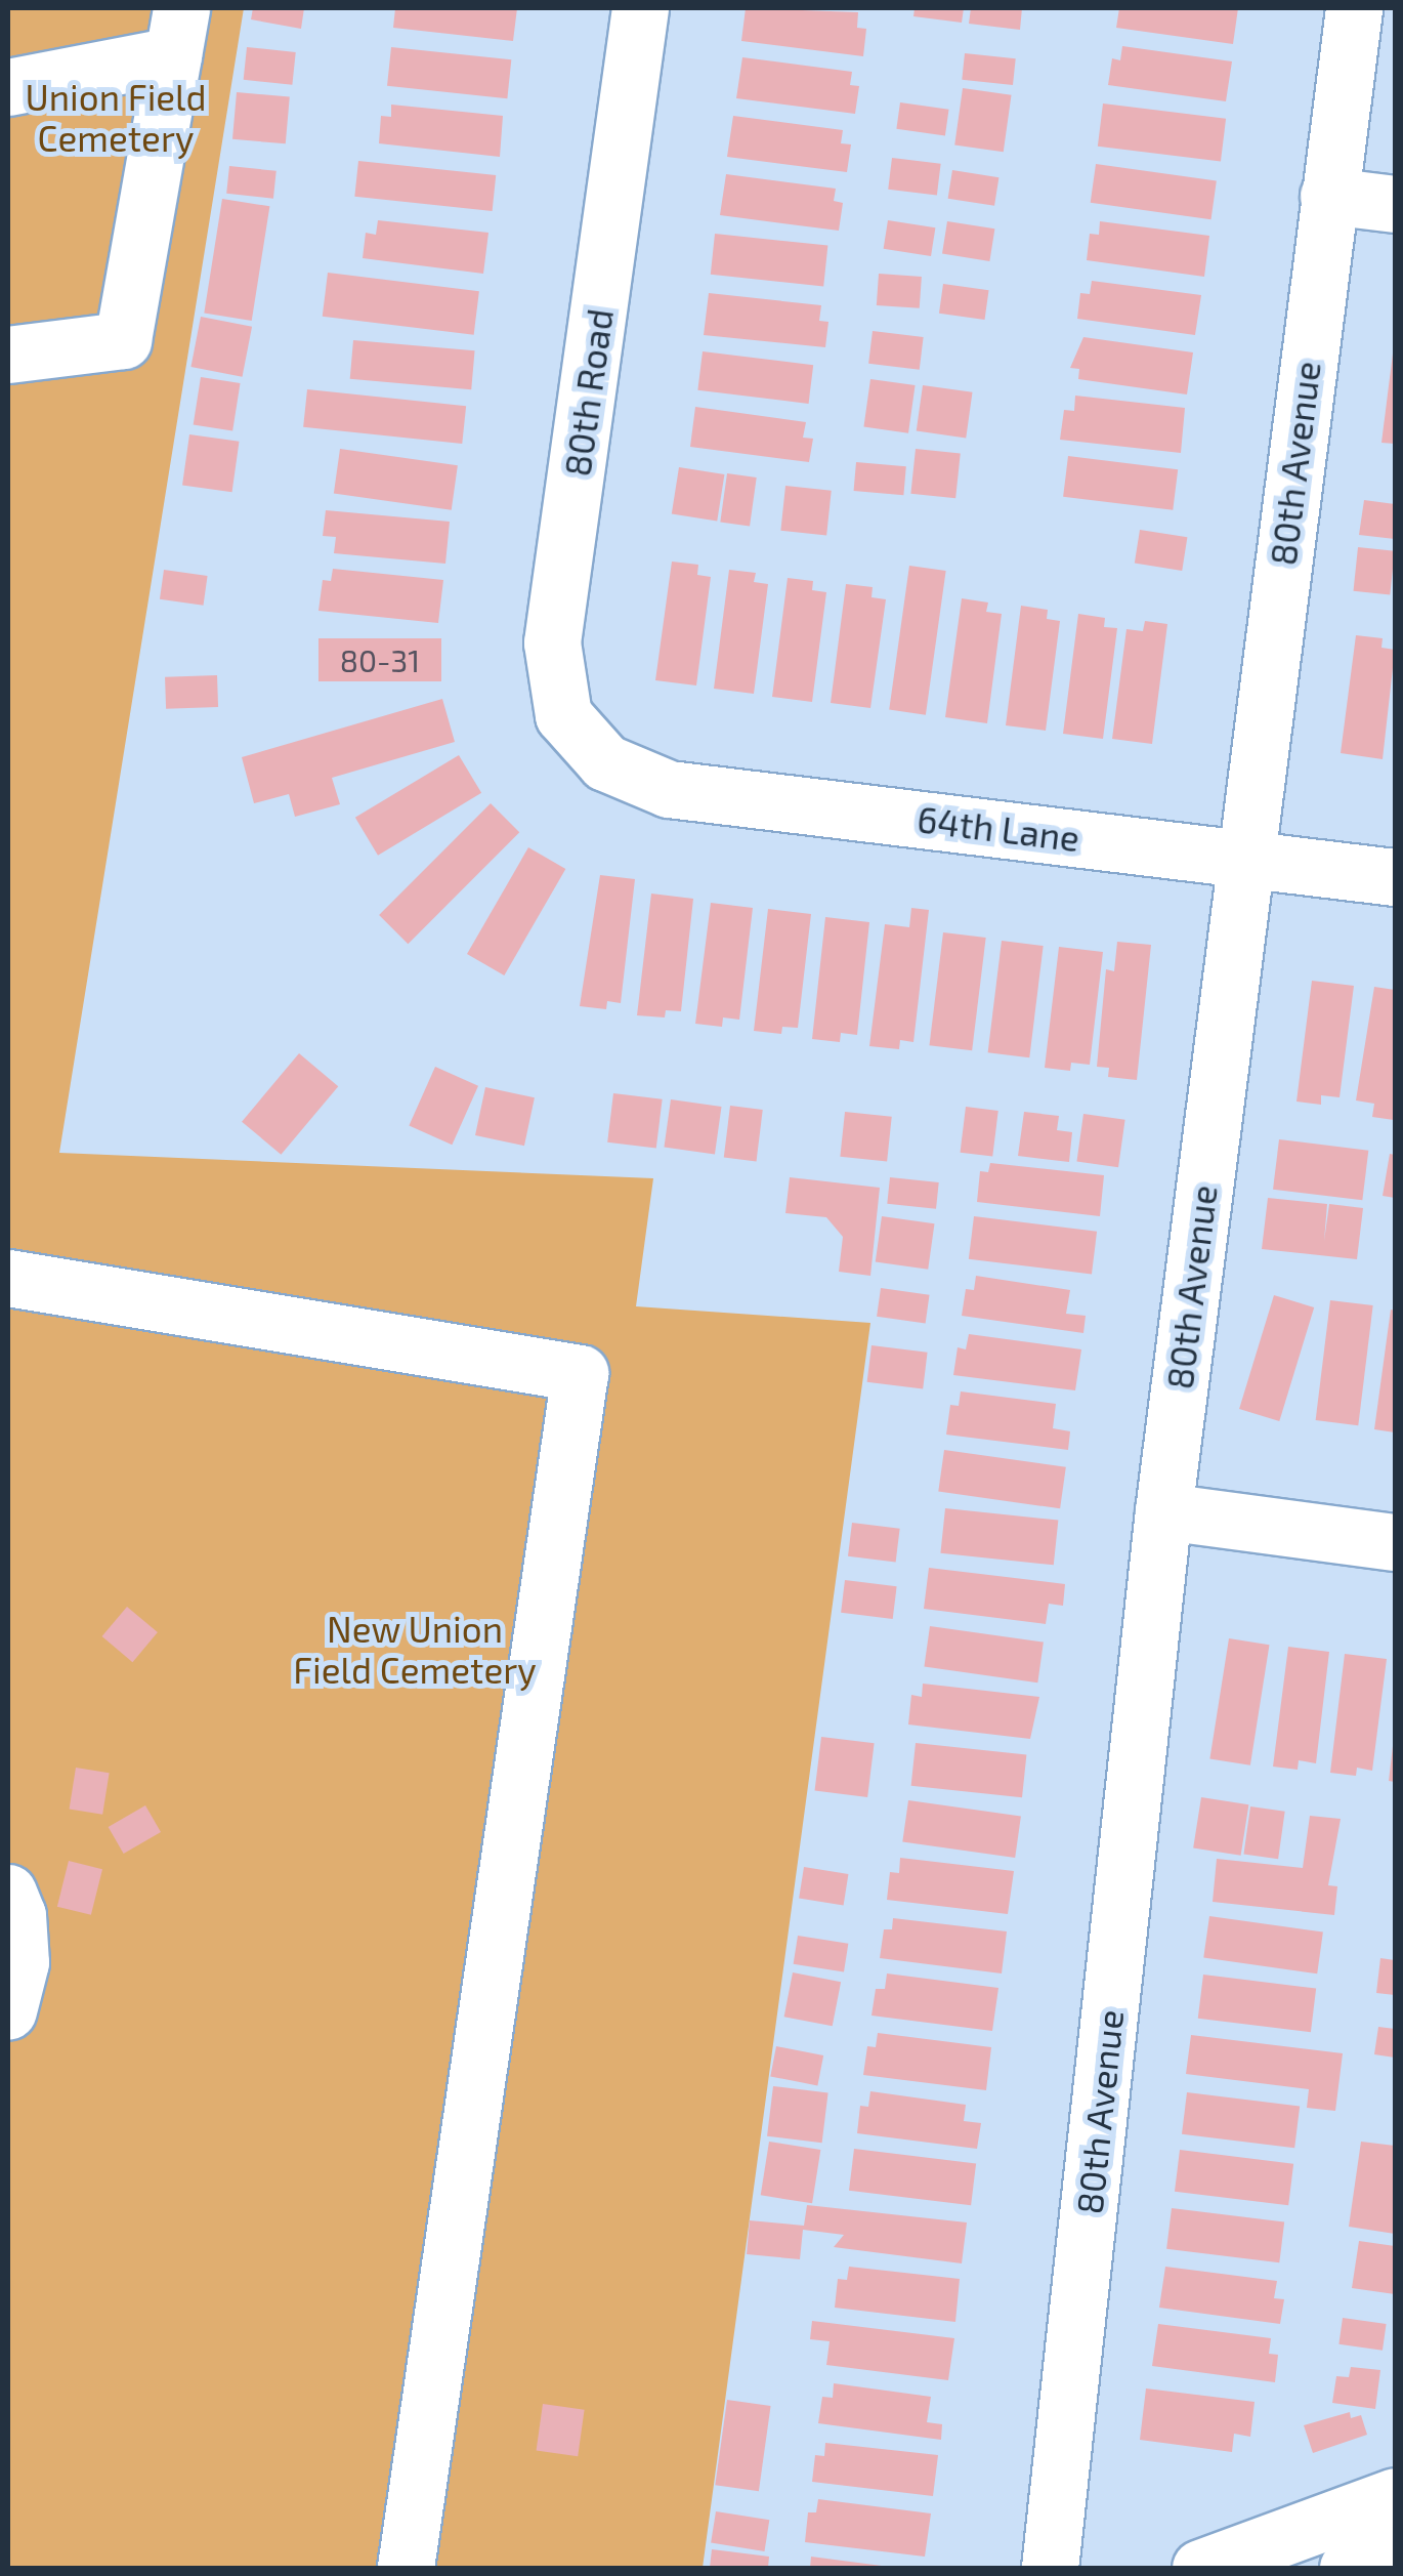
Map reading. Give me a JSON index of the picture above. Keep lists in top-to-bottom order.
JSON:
{
  "streets": {
    "street": ["80th Road", "80th Avenue", "64th Lane"]
  },
  "crossings": [
    ["80th Road", "64th Lane"],
    ["80th Avenue", "64th Lane"]
  ],
  "parks": ["Union Field Cemetery", "New Union Field Cemetery"],
  "house_numbers": ["80-31"]
}
